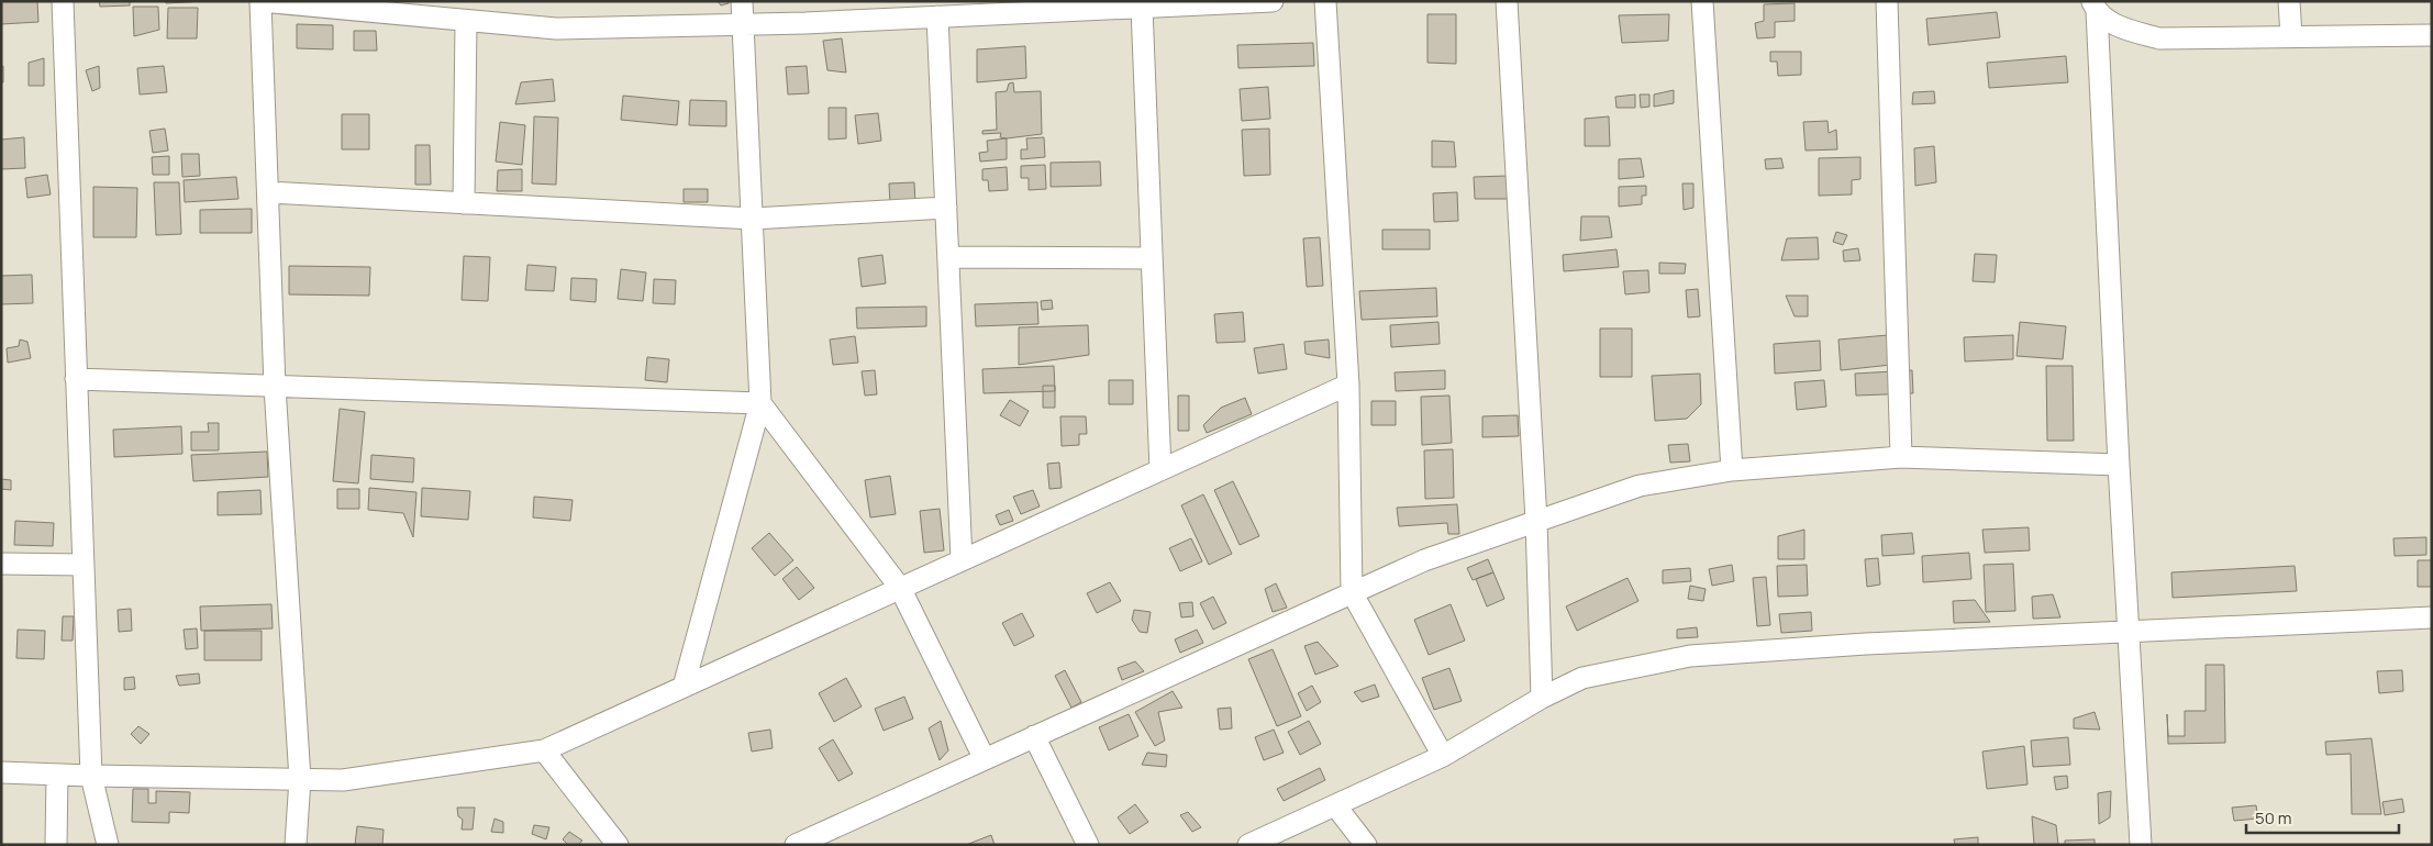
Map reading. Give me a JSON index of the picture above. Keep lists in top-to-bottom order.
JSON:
{
  "scale_bar": "50 m"
}
